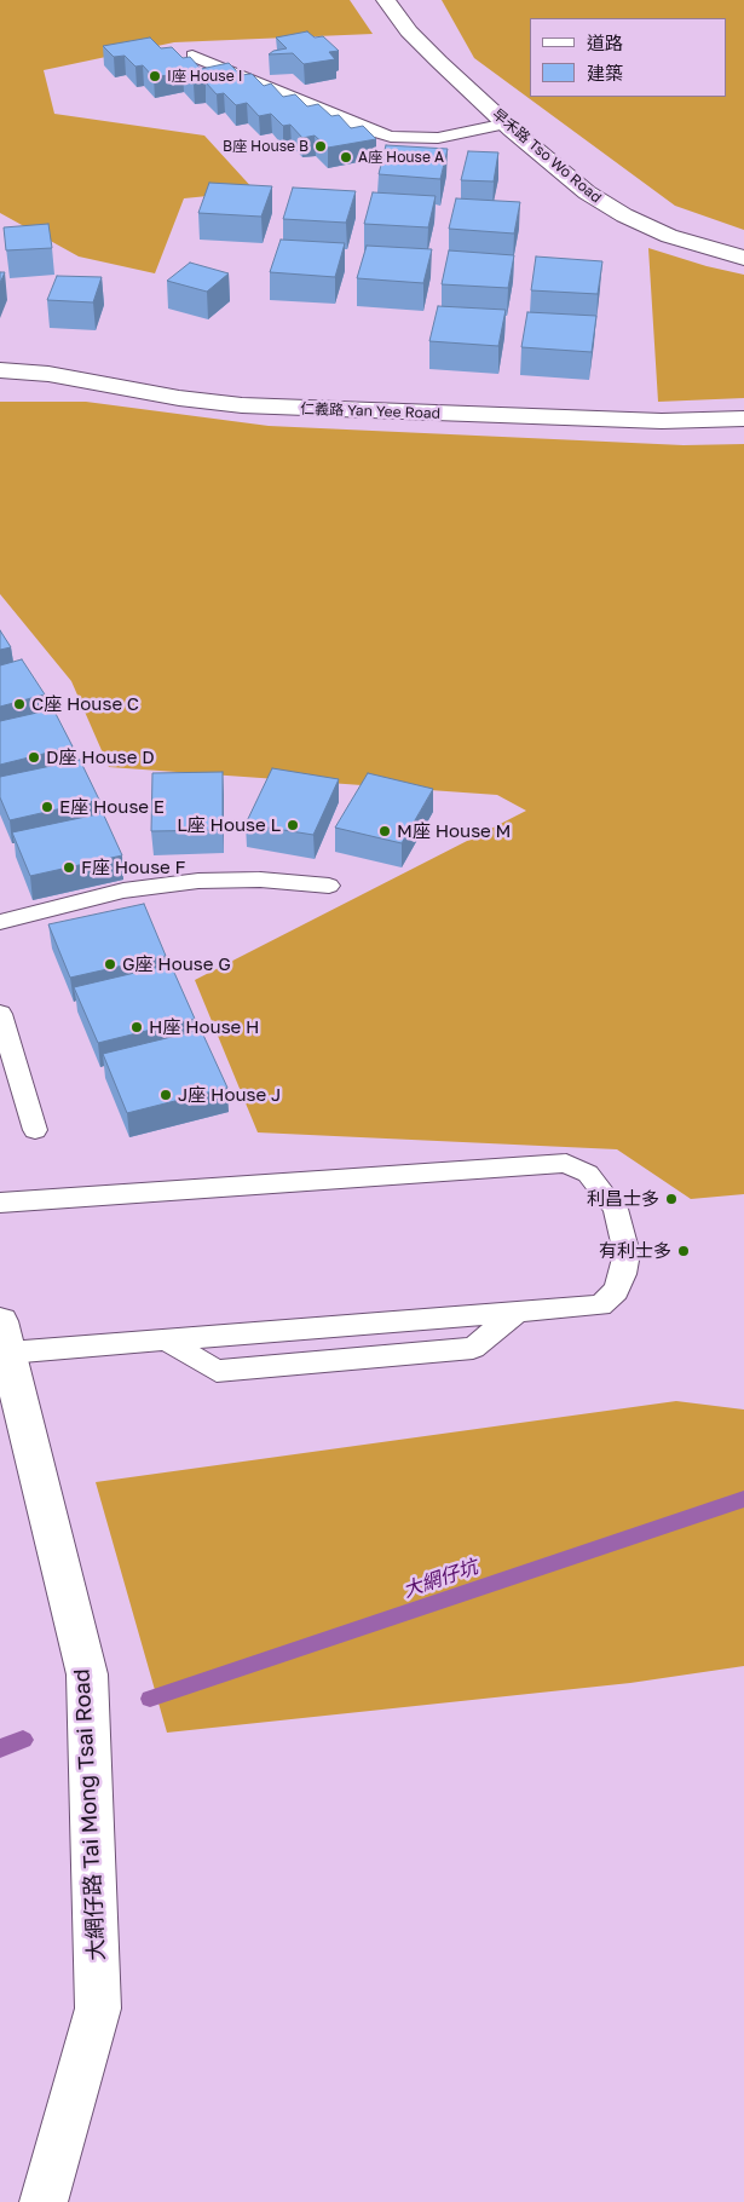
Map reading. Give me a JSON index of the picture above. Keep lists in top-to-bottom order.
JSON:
{
  "streets": {
    "street": ["早禾路 Tso Wo Road", "仁義路 Yan Yee Road", "大網仔路 Tai Mong Tsai Road"]
  },
  "water": ["大網仔坑"],
  "places": [
    "I座 House I",
    "B座 House B",
    "A座 House A",
    "C座 House C",
    "D座 House D",
    "E座 House E",
    "L座 House L",
    "M座 House M",
    "F座 House F",
    "G座 House G",
    "H座 House H",
    "J座 House J",
    "利昌士多",
    "有利士多"
  ],
  "legend": ["道路", "建築"]
}
